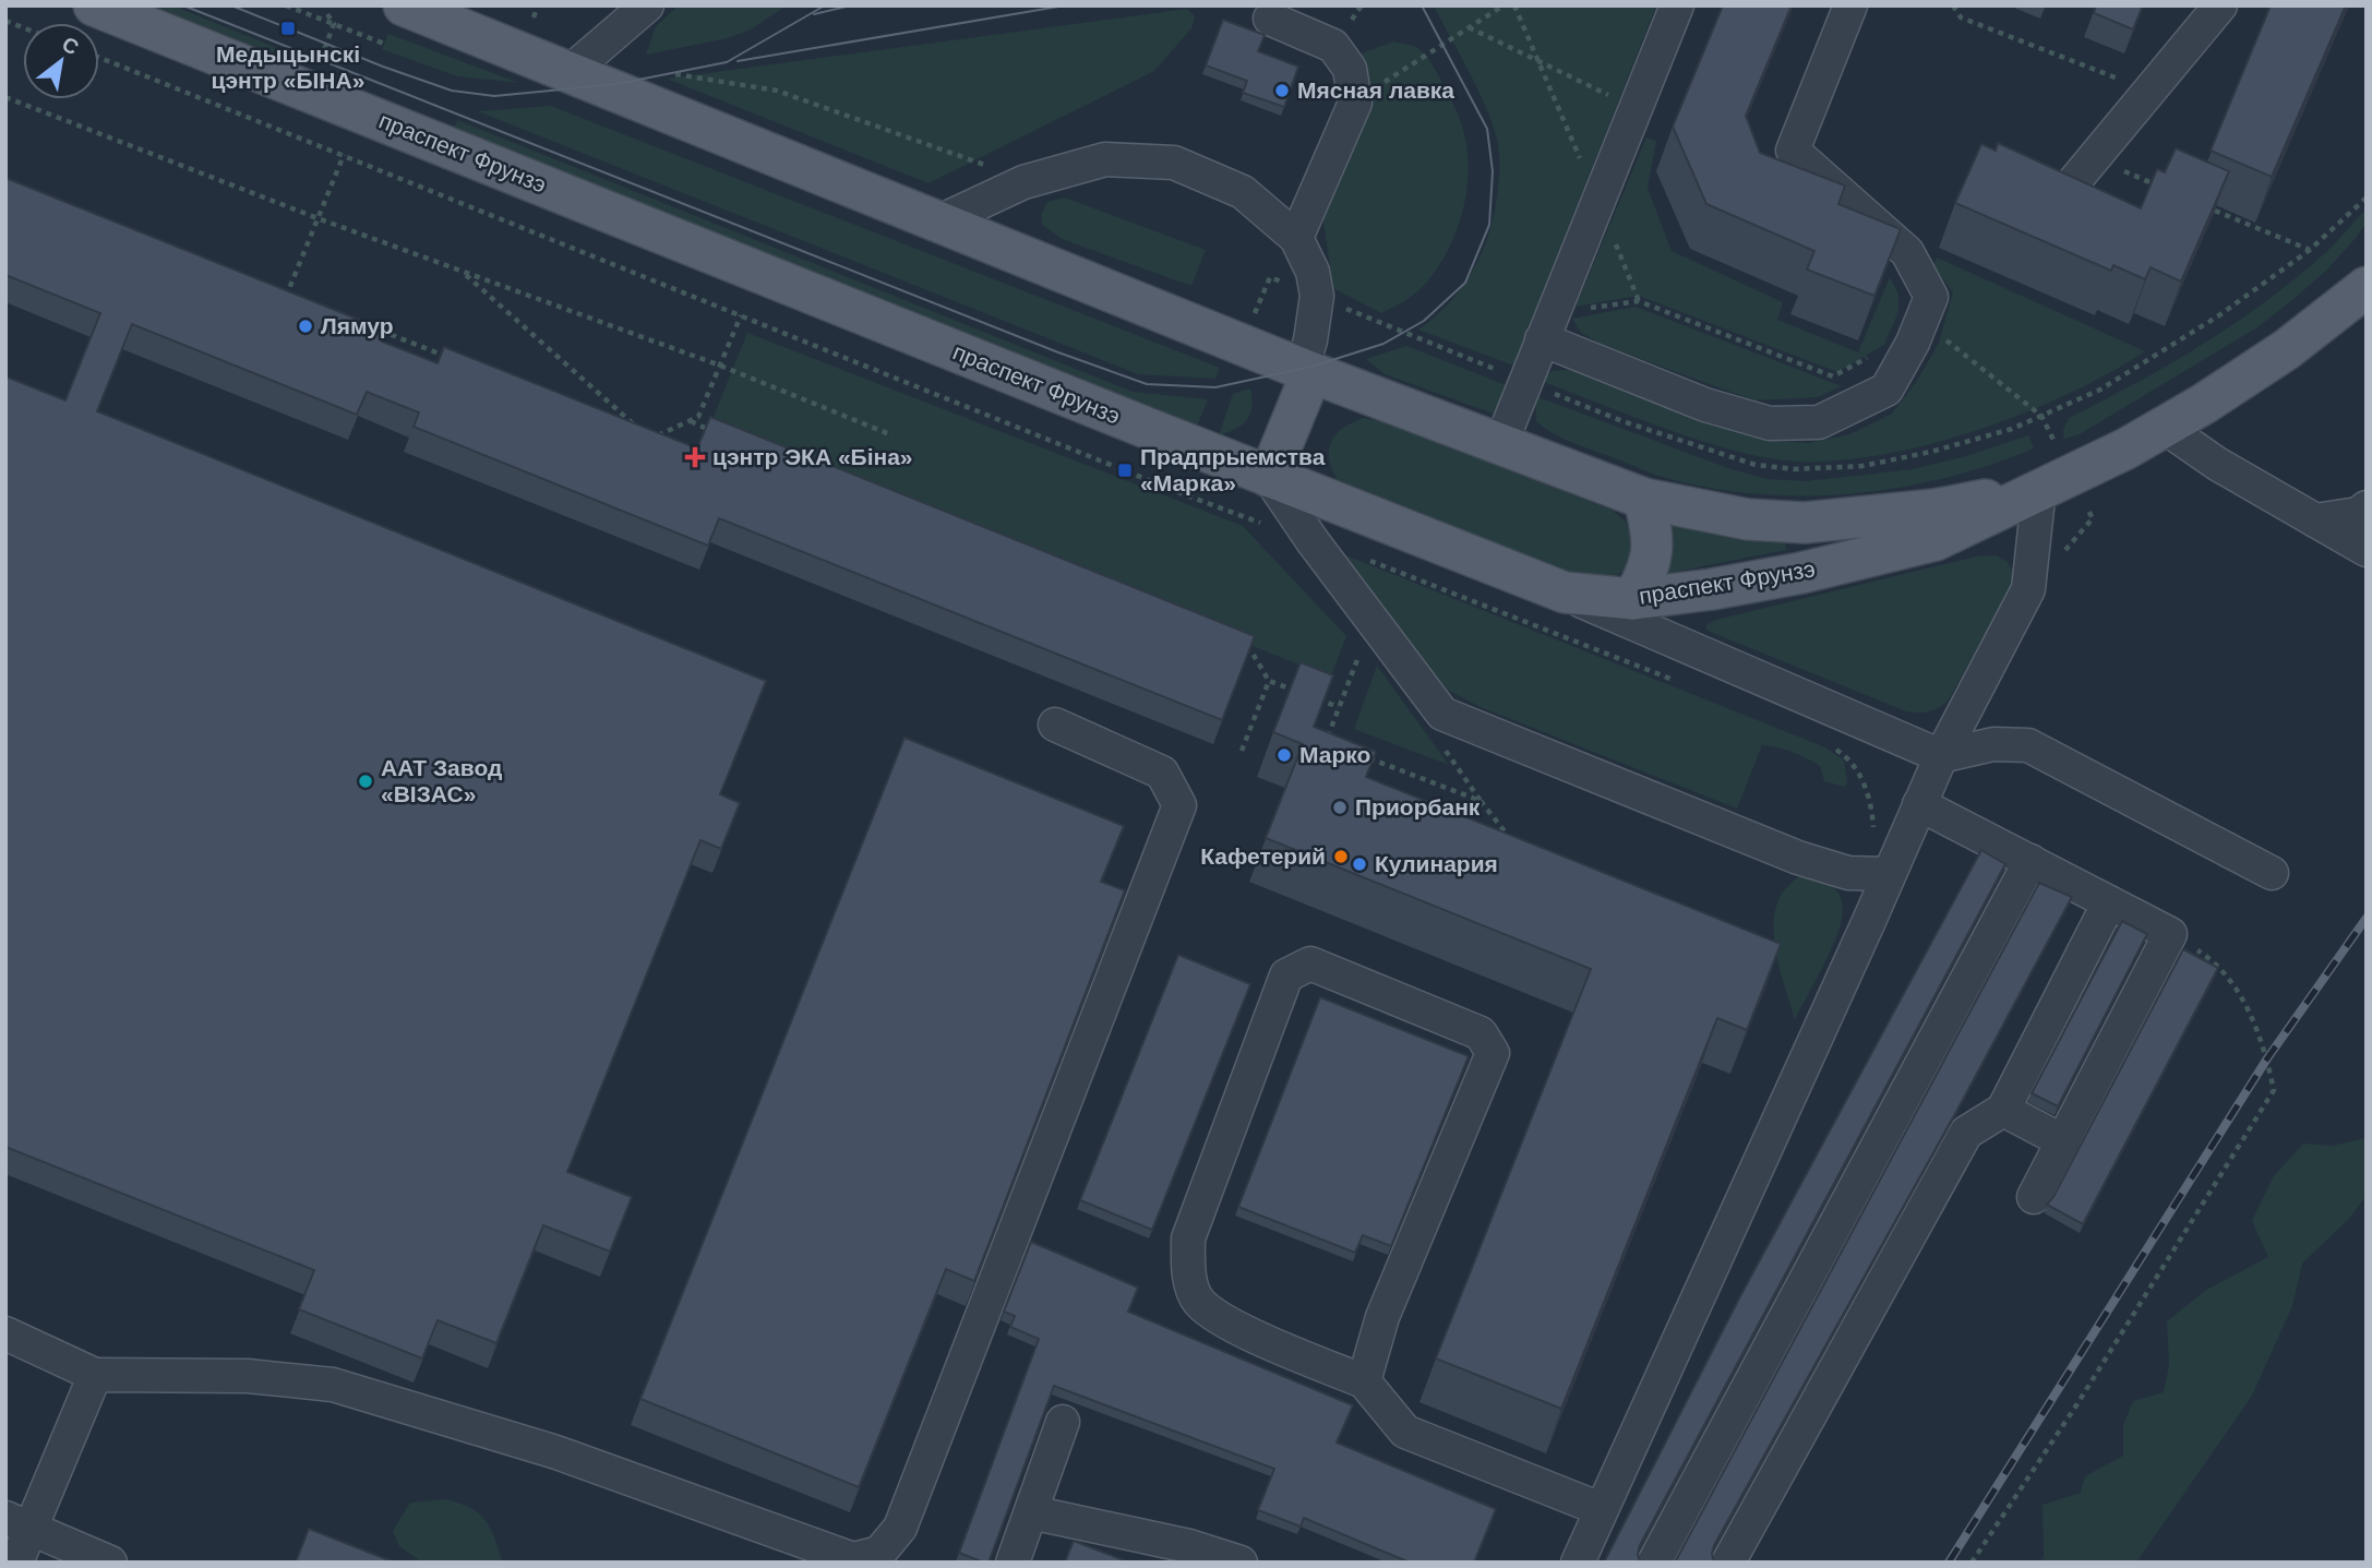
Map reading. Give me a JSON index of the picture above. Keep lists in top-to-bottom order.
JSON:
{
  "streets": {
    "main road": ["праспект Фрунзэ"]
  },
  "places": {
    "transit": ["Медыцынскі цэнтр «БІНА»", "Прадпрыемства «Марка»"],
    "other": [
      "Мясная лавка",
      "Лямур",
      "Марко",
      "ААТ Завод «ВІЗАС»",
      "Приорбанк",
      "Кафетерий",
      "Кулинария"
    ],
    "health": ["цэнтр ЭКА «Біна»"]
  },
  "north": "top right"
}
